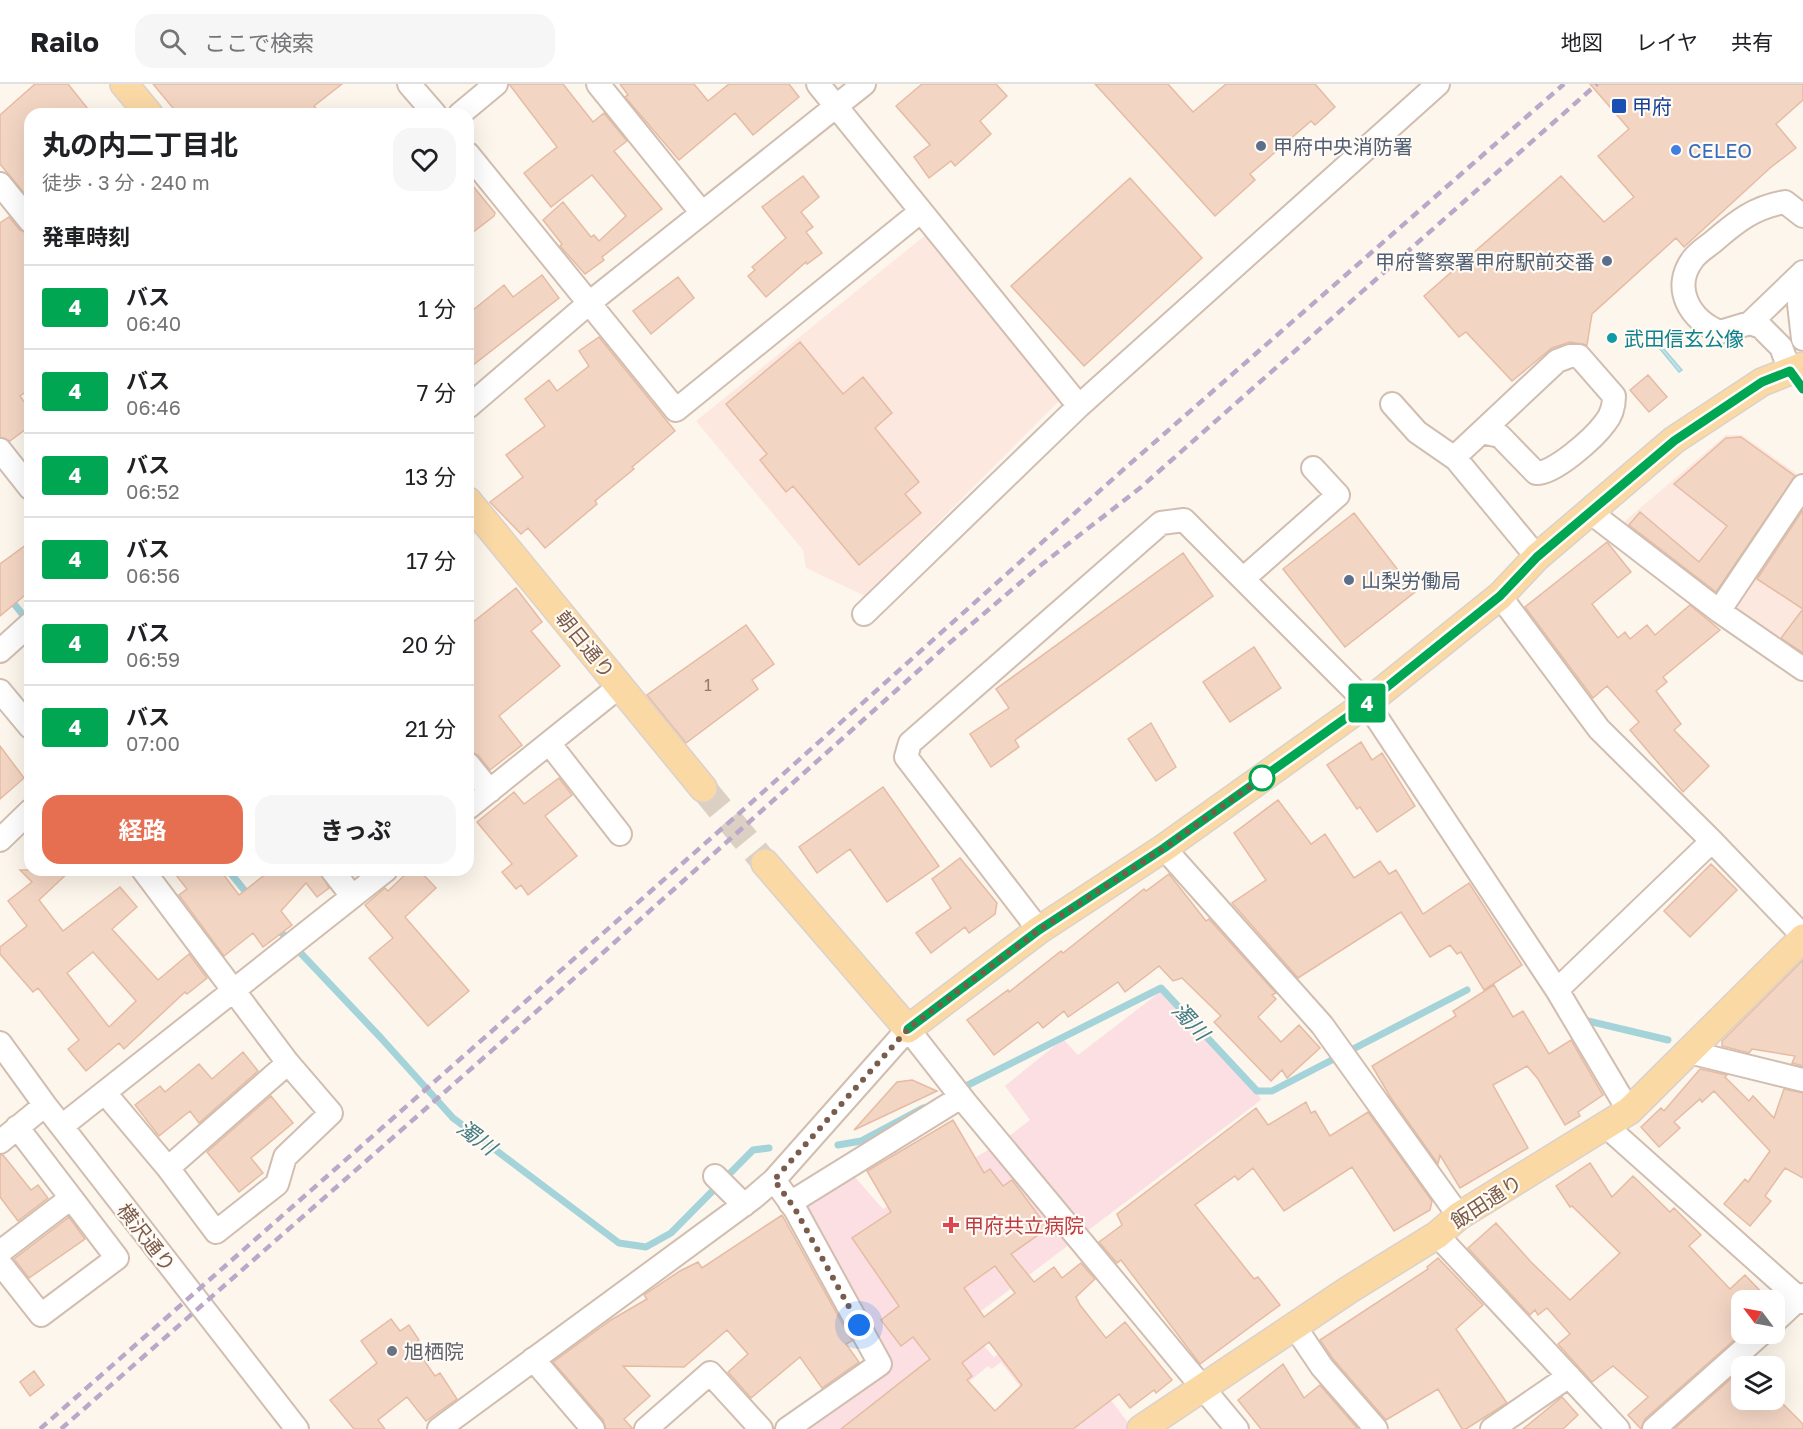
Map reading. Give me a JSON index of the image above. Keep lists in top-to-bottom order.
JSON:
{
  "streets": {
    "main road": ["朝日通り", "飯田通り"],
    "street": ["横沢通り"]
  },
  "water": ["濁川"],
  "places": {
    "transit": ["甲府"],
    "other": [
      "甲府中央消防署",
      "CELEO",
      "甲府警察署甲府駅前交番",
      "武田信玄公像",
      "山梨労働局",
      "旭栖院"
    ],
    "health": ["甲府共立病院"]
  },
  "lines": ["bus line 4"],
  "house_numbers": ["1"],
  "north": "top left",
  "page": {
    "header": "Railo",
    "search": "ここで検索",
    "nav": ["地図", "レイヤ", "共有"],
    "on_map": "4",
    "heading": [
      ["丸の内二丁目北", "徒歩 · 3 分 · 240 m"],
      "発車時刻"
    ],
    "list": [
      {
        "mark": "4",
        "name": "バス",
        "note": "06:40",
        "value": "1 分"
      },
      {
        "mark": "4",
        "name": "バス",
        "note": "06:46",
        "value": "7 分"
      },
      {
        "mark": "4",
        "name": "バス",
        "note": "06:52",
        "value": "13 分"
      },
      {
        "mark": "4",
        "name": "バス",
        "note": "06:56",
        "value": "17 分"
      },
      {
        "mark": "4",
        "name": "バス",
        "note": "06:59",
        "value": "20 分"
      },
      {
        "mark": "4",
        "name": "バス",
        "note": "07:00",
        "value": "21 分"
      }
    ],
    "buttons": ["経路", "きっぷ"]
  }
}
